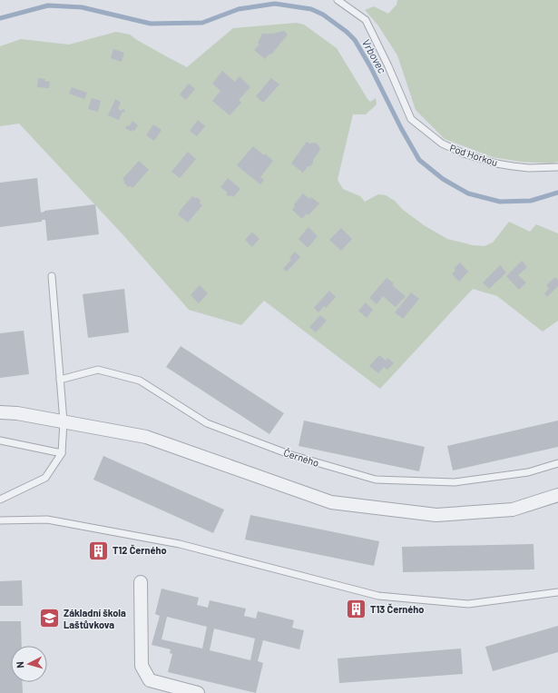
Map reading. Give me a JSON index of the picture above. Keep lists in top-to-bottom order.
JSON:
{
  "streets": {
    "lane": ["Pod Horkou", "Černého"]
  },
  "water": ["Vrbovec"],
  "places": {
    "building": ["T12 Černého", "T13 Černého"],
    "school or university": ["Základní škola Laštůvkova"]
  },
  "north": "left"
}
